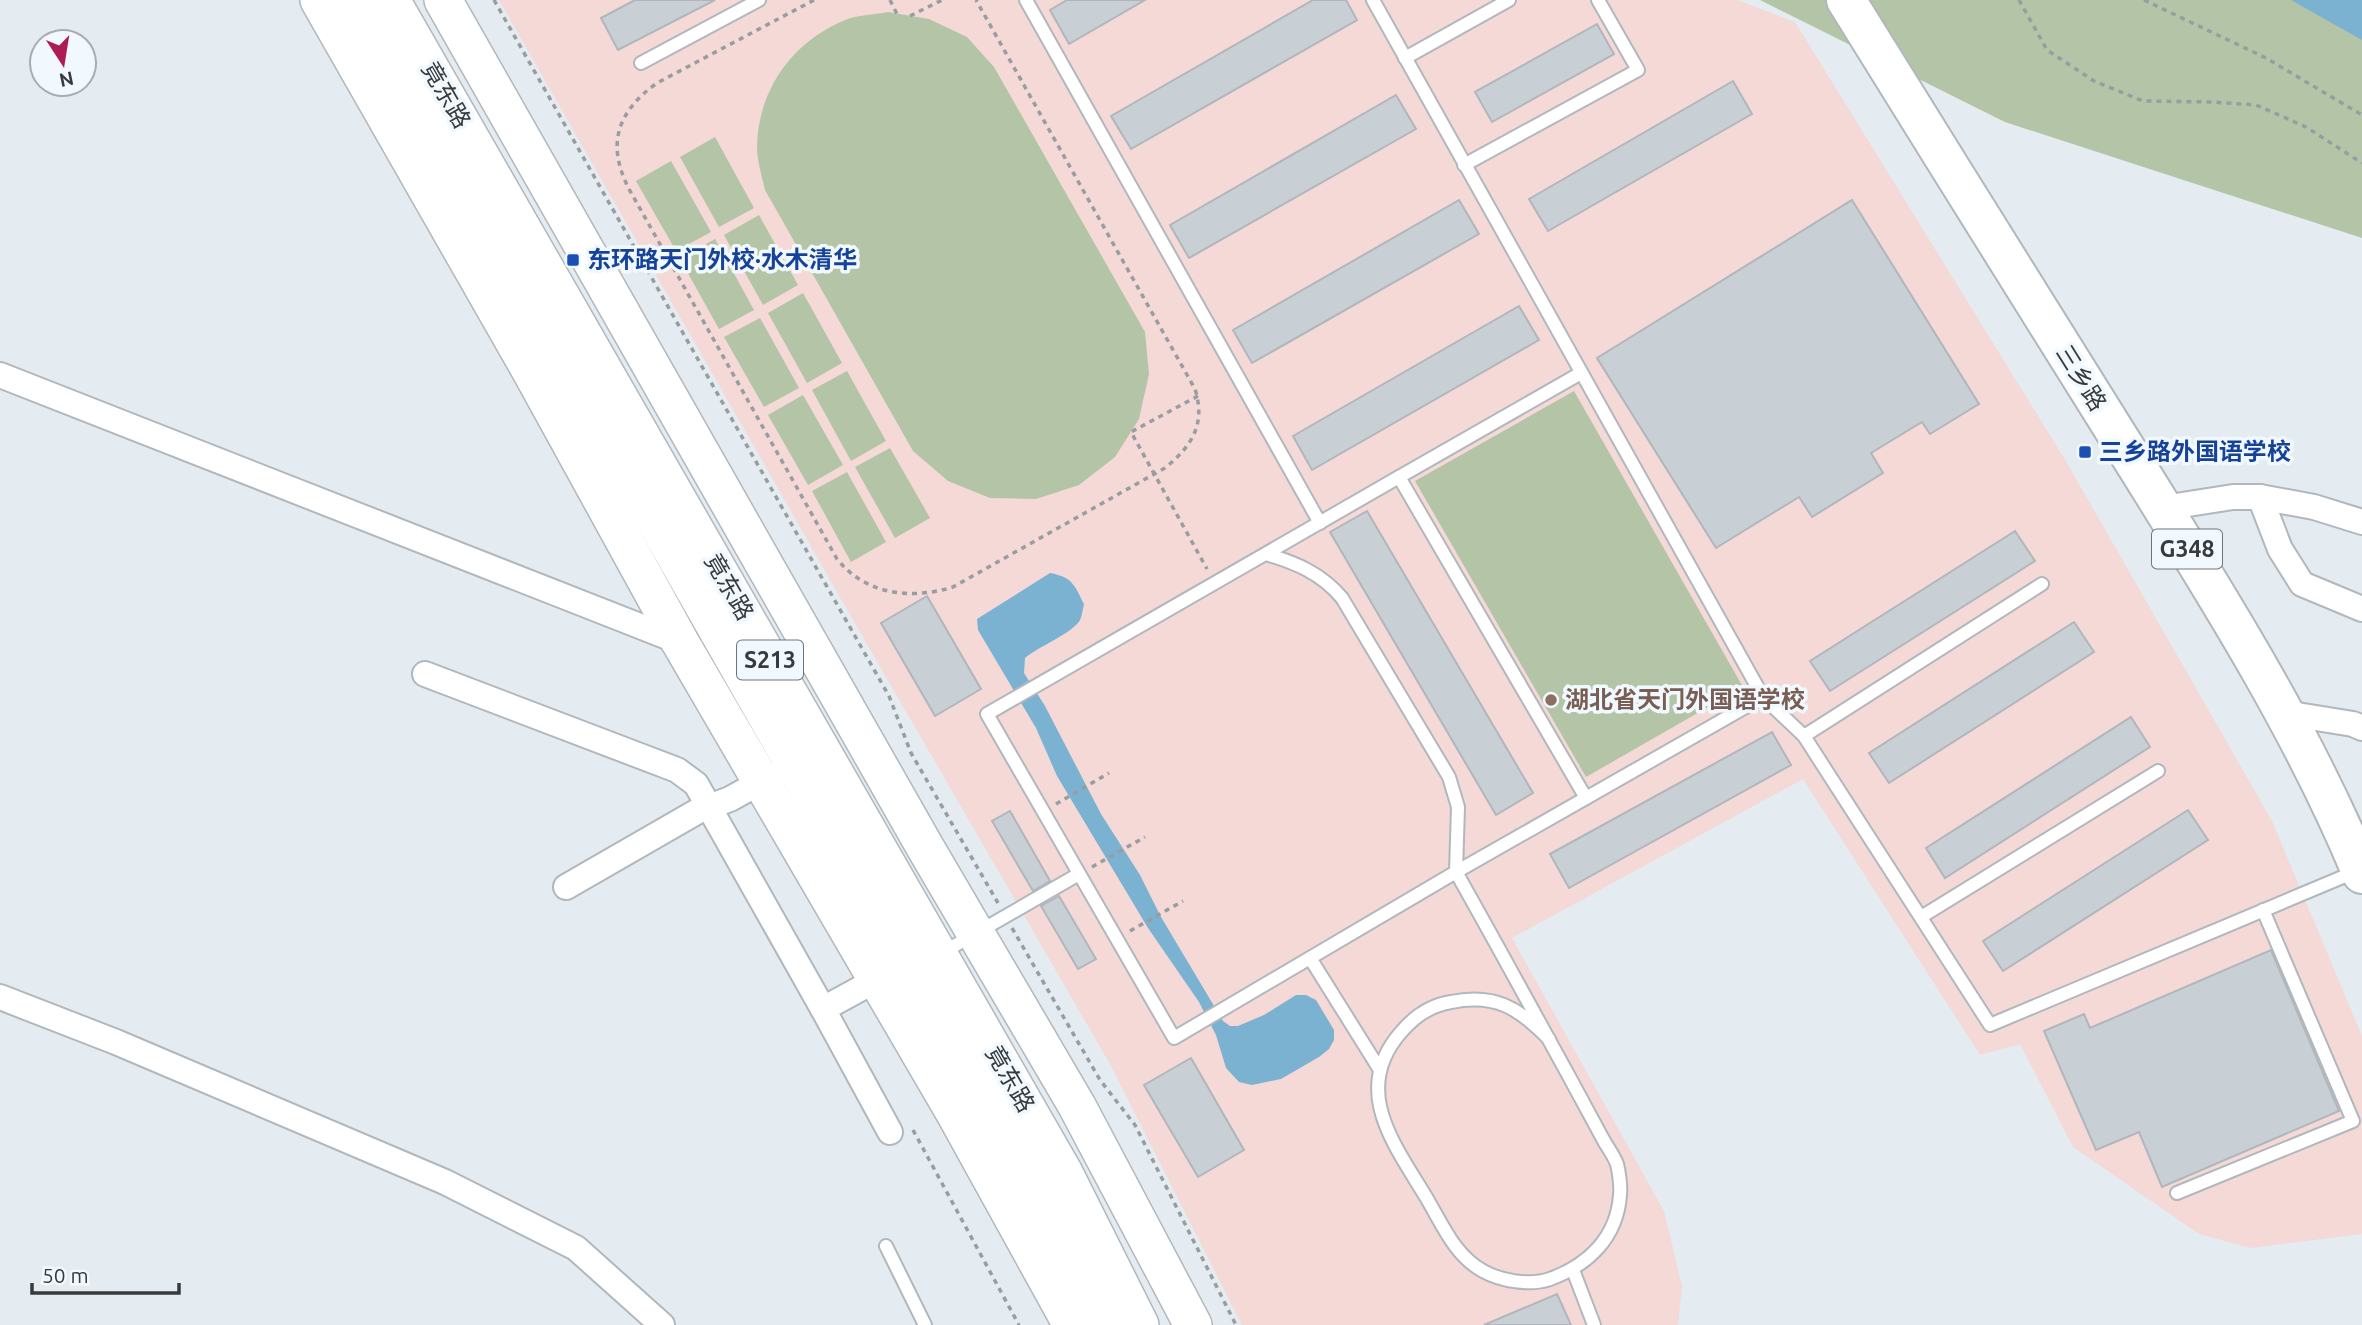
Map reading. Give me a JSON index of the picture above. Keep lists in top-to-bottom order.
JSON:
{
  "streets": {
    "highway": ["三乡路", "G348"],
    "main road": ["竟东路", "S213"]
  },
  "places": {
    "transit": ["东环路天门外校·水木清华", "三乡路外国语学校"],
    "other": ["湖北省天门外国语学校"]
  },
  "scale_bar": "50 m",
  "north": "bottom"
}
